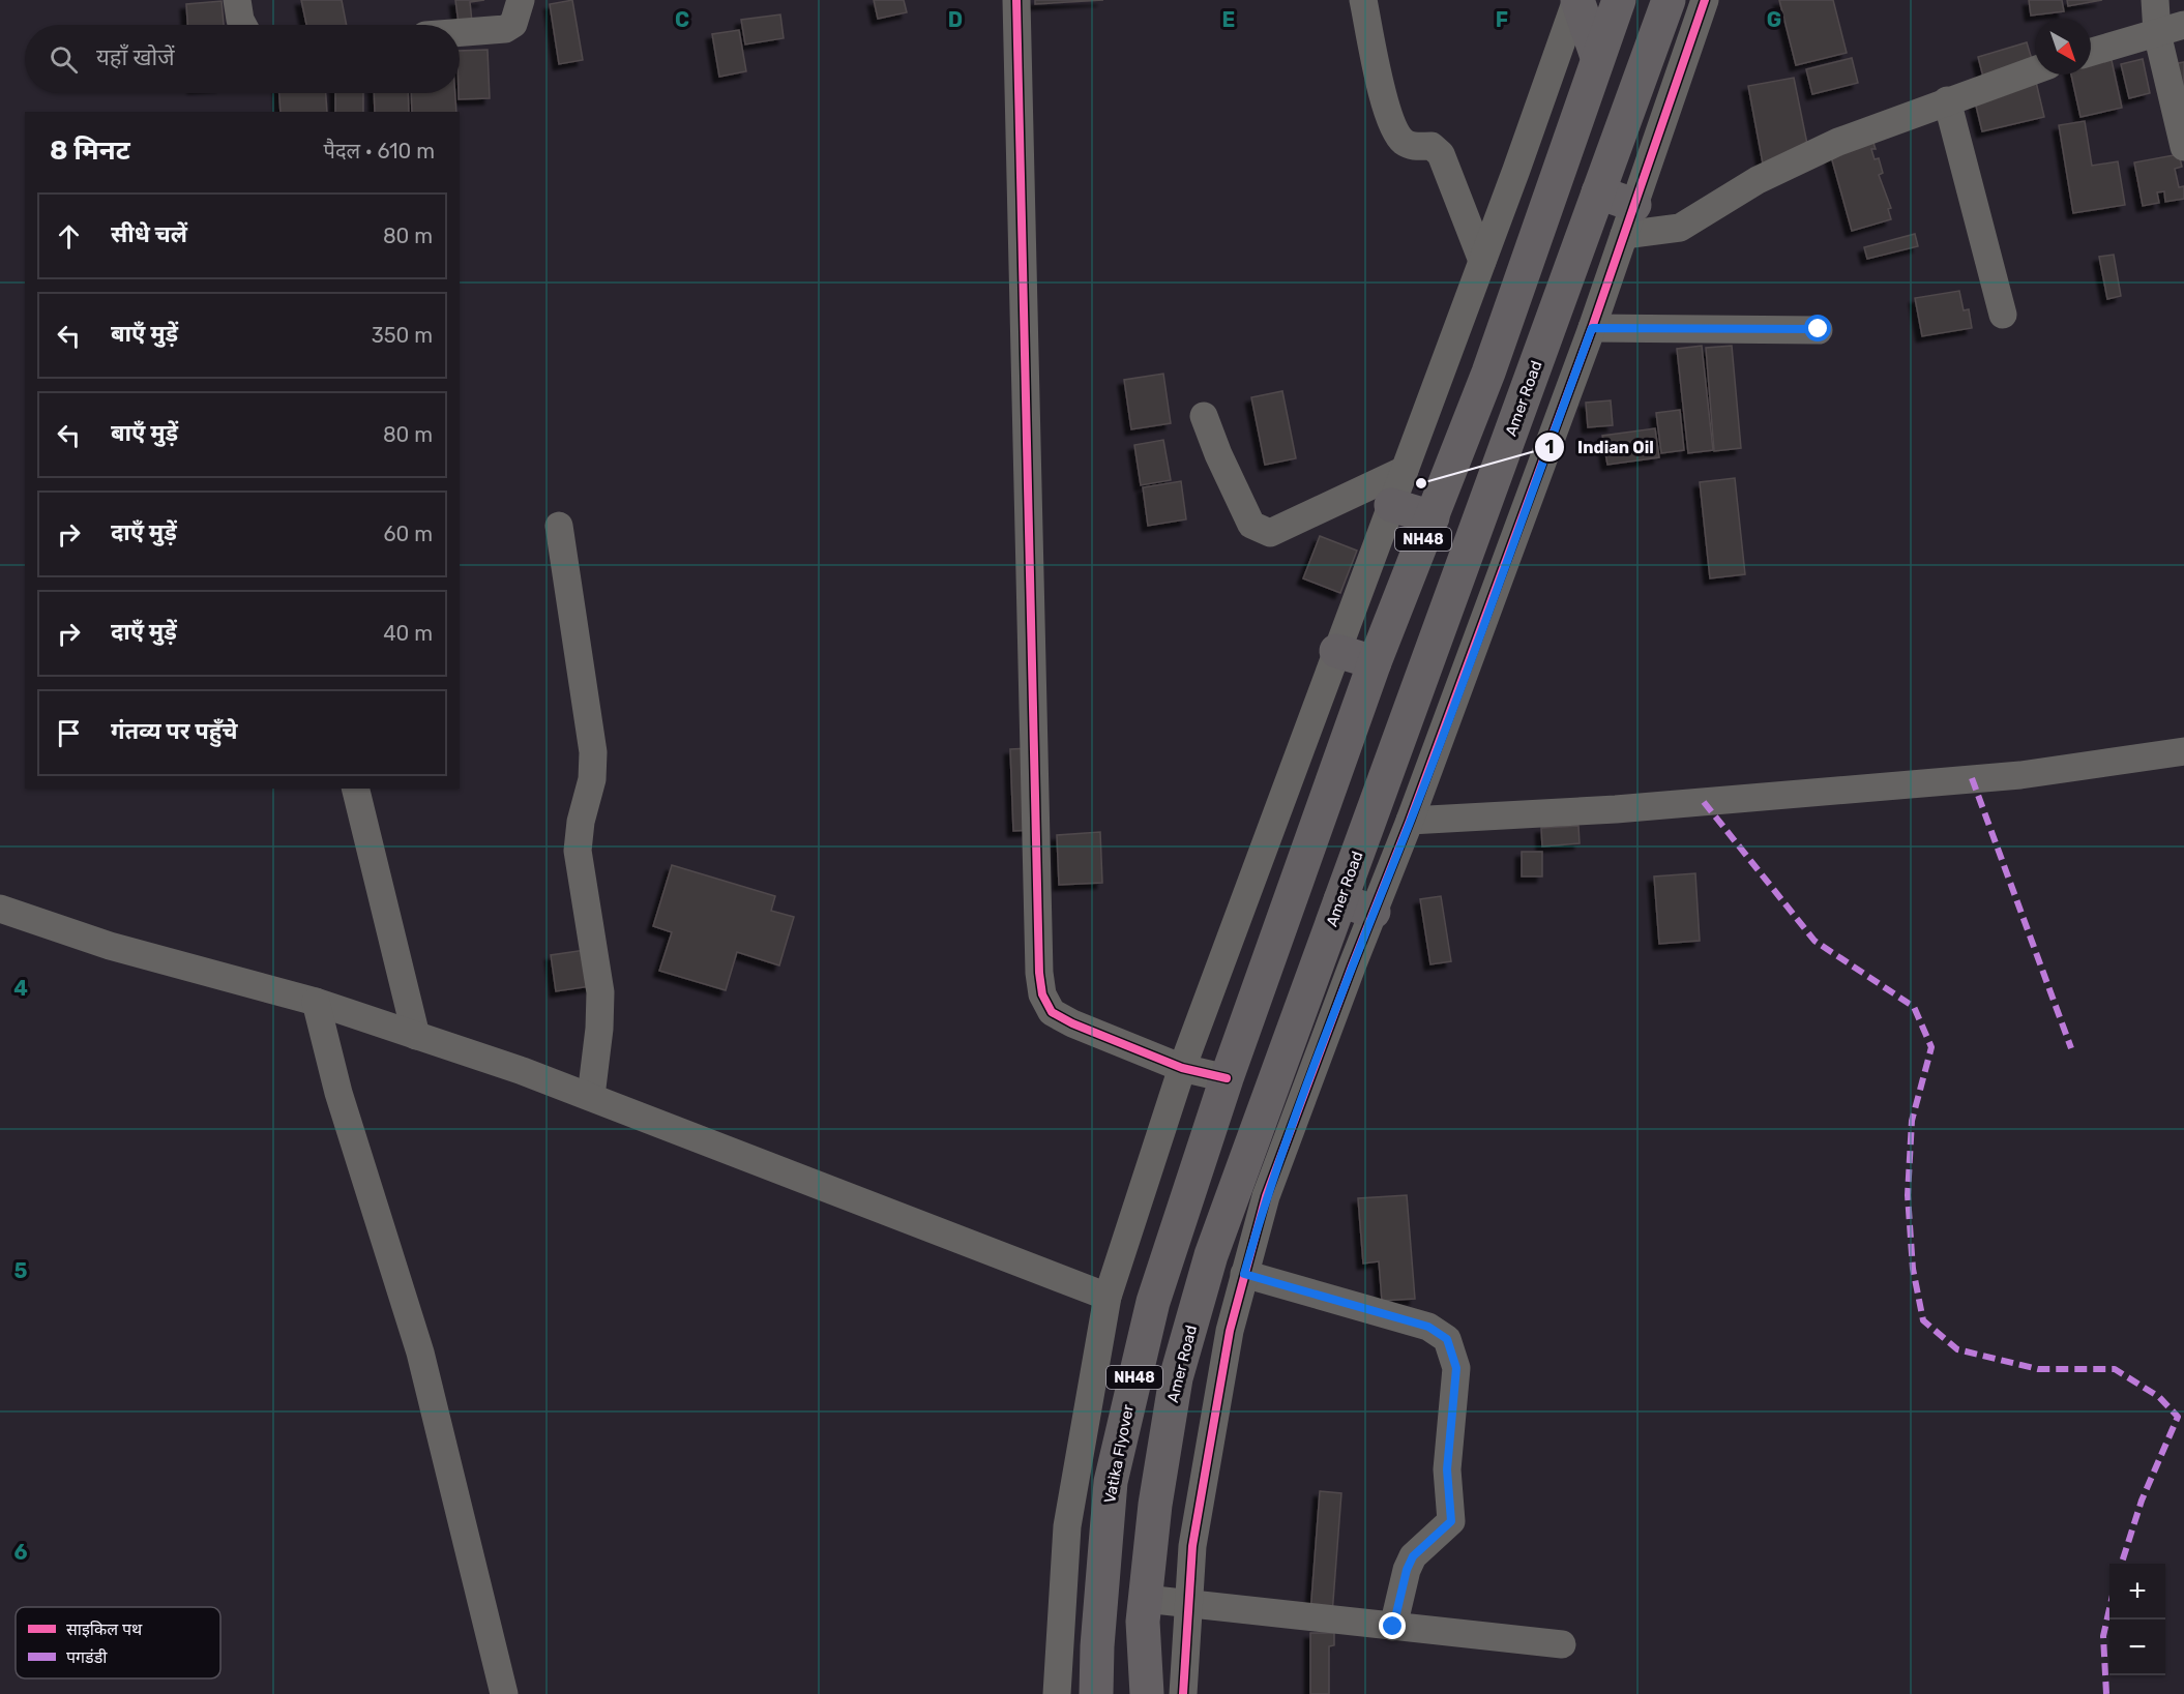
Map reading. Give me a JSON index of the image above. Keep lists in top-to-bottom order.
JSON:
{
  "streets": {
    "highway": ["Amer Road", "NH48", "Vatika Flyover"]
  },
  "crossings": [
    ["Amer Road", "NH48"],
    ["NH48", "Vatika Flyover"]
  ],
  "places": ["Indian Oil"],
  "legend": ["साइकिल पथ", "पगडंडी"],
  "north": "bottom right",
  "page": {
    "search": "यहाँ खोजें",
    "heading": ["8 मिनट", "पैदल · 610 m"],
    "list": [
      ["सीधे चलें", "80 m"],
      ["बाएँ मुड़ें", "350 m"],
      ["बाएँ मुड़ें", "80 m"],
      ["दाएँ मुड़ें", "60 m"],
      ["दाएँ मुड़ें", "40 m"],
      "गंतव्य पर पहुँचे"
    ],
    "map_buttons": ["+", "−"]
  },
  "grid": {
    "columns": [
      "C",
      "D",
      "E",
      "F",
      "G"
    ],
    "rows": ["4", "5", "6"]
  }
}
